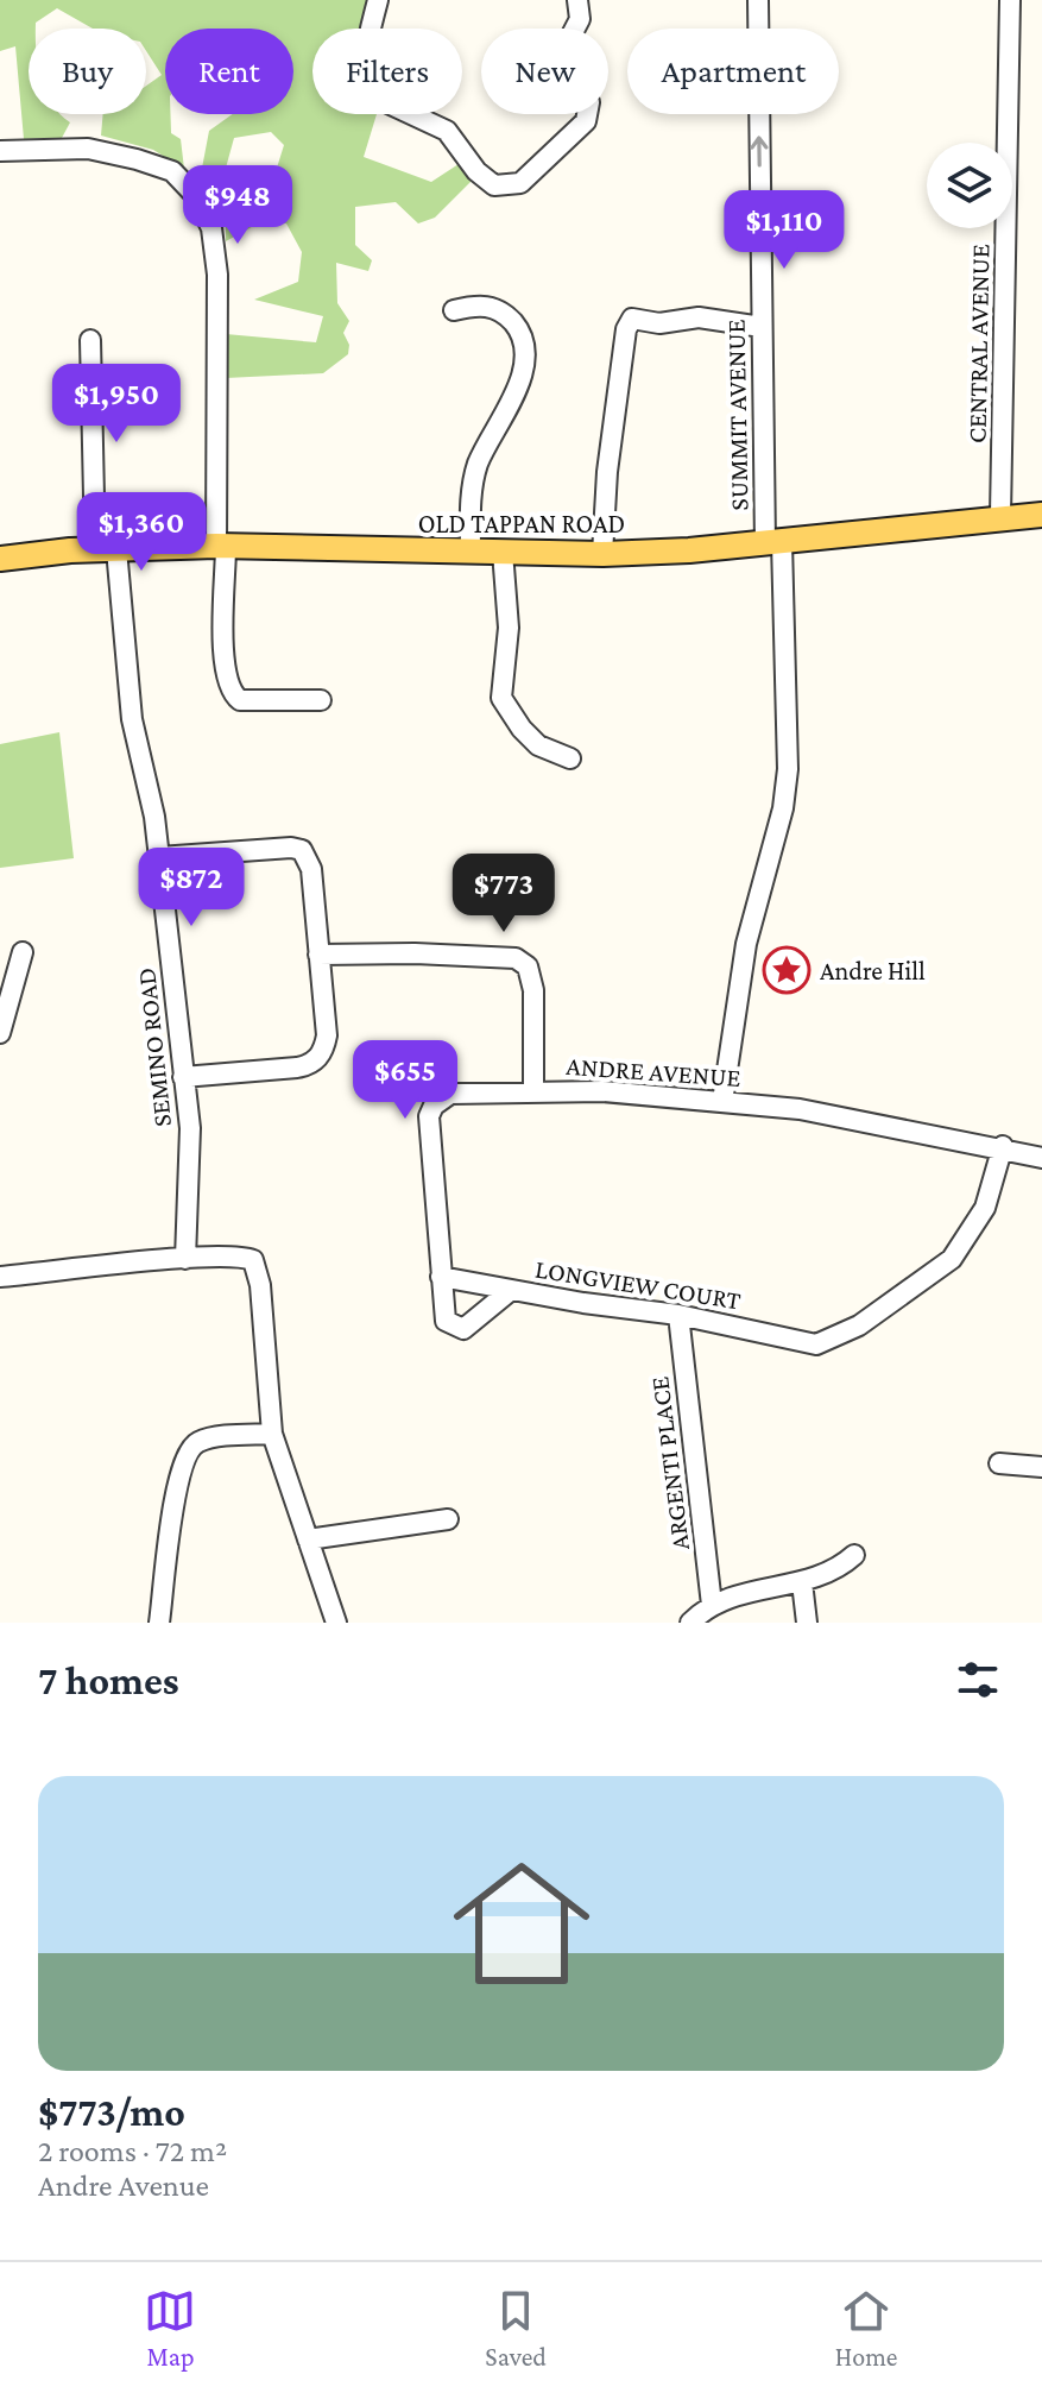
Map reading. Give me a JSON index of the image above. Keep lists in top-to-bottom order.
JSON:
{
  "streets": {
    "main road": ["OLD TAPPAN ROAD"],
    "street": [
      "CENTRAL AVENUE",
      "SUMMIT AVENUE",
      "SEMINO ROAD",
      "ANDRE AVENUE",
      "LONGVIEW COURT",
      "ARGENTI PLACE"
    ]
  },
  "crossings": [
    ["CENTRAL AVENUE", "OLD TAPPAN ROAD"],
    ["SUMMIT AVENUE", "OLD TAPPAN ROAD"],
    ["OLD TAPPAN ROAD", "SEMINO ROAD"],
    ["ANDRE AVENUE", "LONGVIEW COURT"],
    ["LONGVIEW COURT", "ARGENTI PLACE"]
  ],
  "one_way": ["SUMMIT AVENUE"],
  "places": {
    "place": ["Andre Hill"]
  },
  "page": {
    "chip": [
      "Buy",
      "Rent",
      "Filters",
      "New",
      "Apartment"
    ],
    "price": [
      "$948",
      "$1,110",
      "$1,950",
      "$1,360",
      "$872",
      "$773",
      "$655"
    ],
    "heading": "7 homes",
    "list": [
      {
        "name": "$773/mo",
        "note": "2 rooms · 72 m² · Andre Avenue"
      }
    ],
    "tabs": ["Map", "Saved", "Home"]
  }
}
